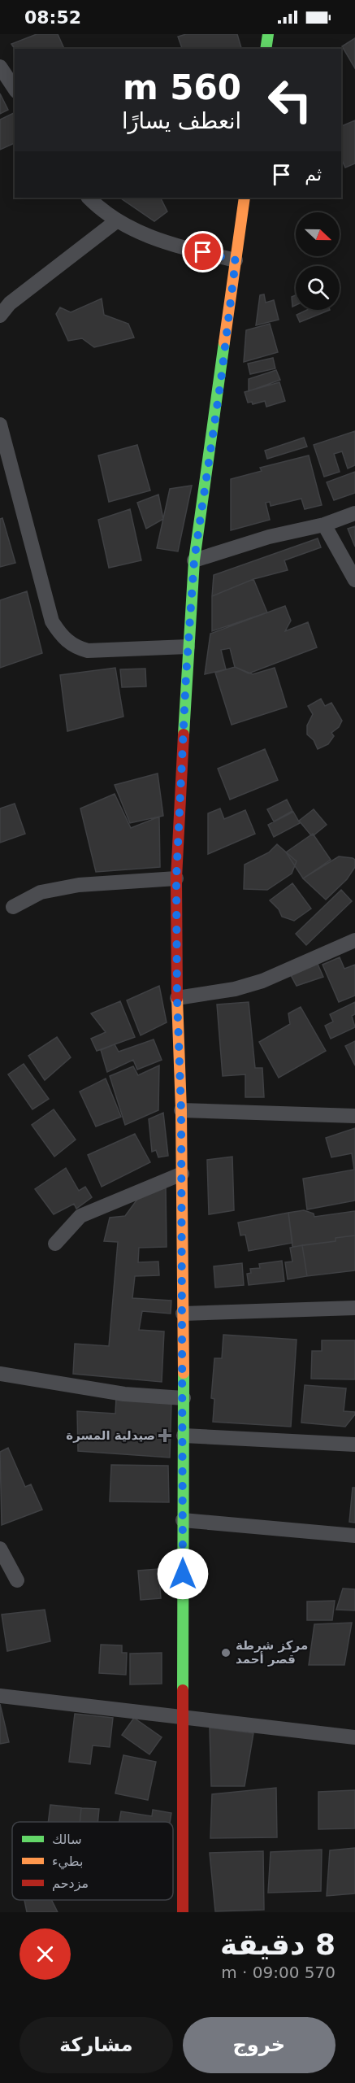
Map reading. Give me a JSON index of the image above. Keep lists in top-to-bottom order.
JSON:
{
  "places": {
    "health": ["صيدلية المسرة"],
    "other": ["مركز شرطة قصر أحمد"]
  },
  "legend": ["سالك", "بطيء", "مزدحم"],
  "north": "right",
  "page": {
    "status": "08:52",
    "turn": ["560 m", "انعطف يسارًا"],
    "then": "ثم",
    "heading": ["8 دقيقة", "570 m · 09:00"],
    "buttons": ["خروج", "مشاركة"]
  }
}
